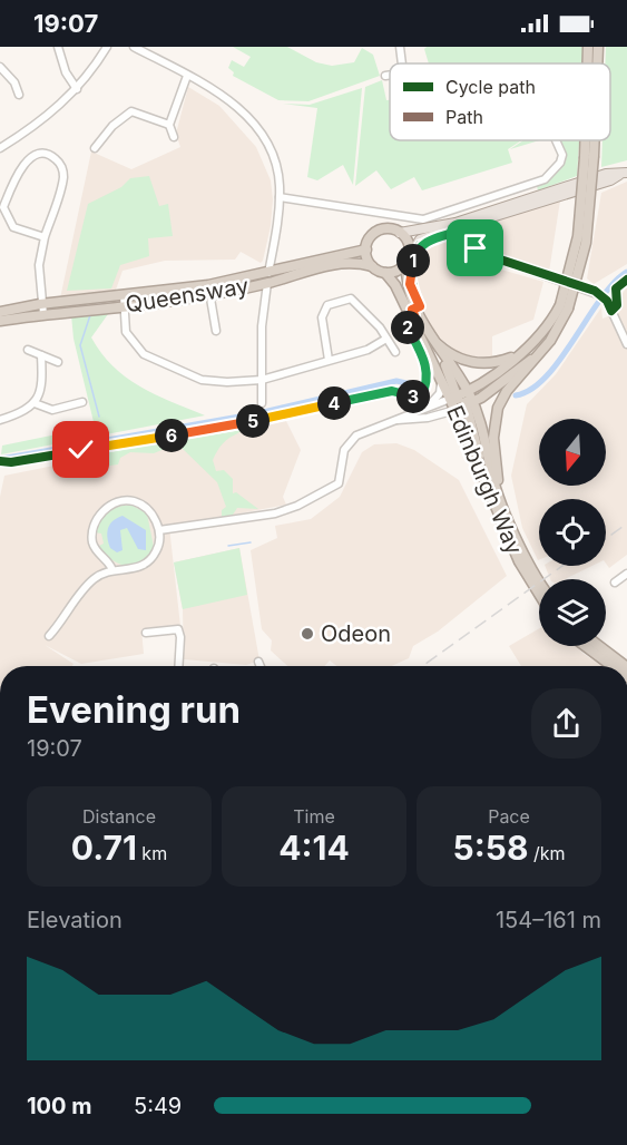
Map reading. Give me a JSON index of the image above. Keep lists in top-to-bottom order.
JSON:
{
  "streets": {
    "highway": ["Queensway", "Edinburgh Way"]
  },
  "crossings": [
    ["Queensway", "Edinburgh Way"]
  ],
  "places": ["Odeon"],
  "legend": ["Cycle path", "Path"],
  "north": "bottom",
  "page": {
    "status": "19:07",
    "pins": [
      "1",
      "2",
      "3",
      "4",
      "5",
      "6"
    ],
    "heading": ["Evening run", "19:07"],
    "stats": [
      ["Distance", "0.71 km"],
      ["Time", "4:14"],
      ["Pace", "5:58 /km"]
    ],
    "chart": ["Elevation", "154–161 m"],
    "list": [
      {
        "name": "100 m",
        "note": "5:49"
      }
    ]
  }
}
